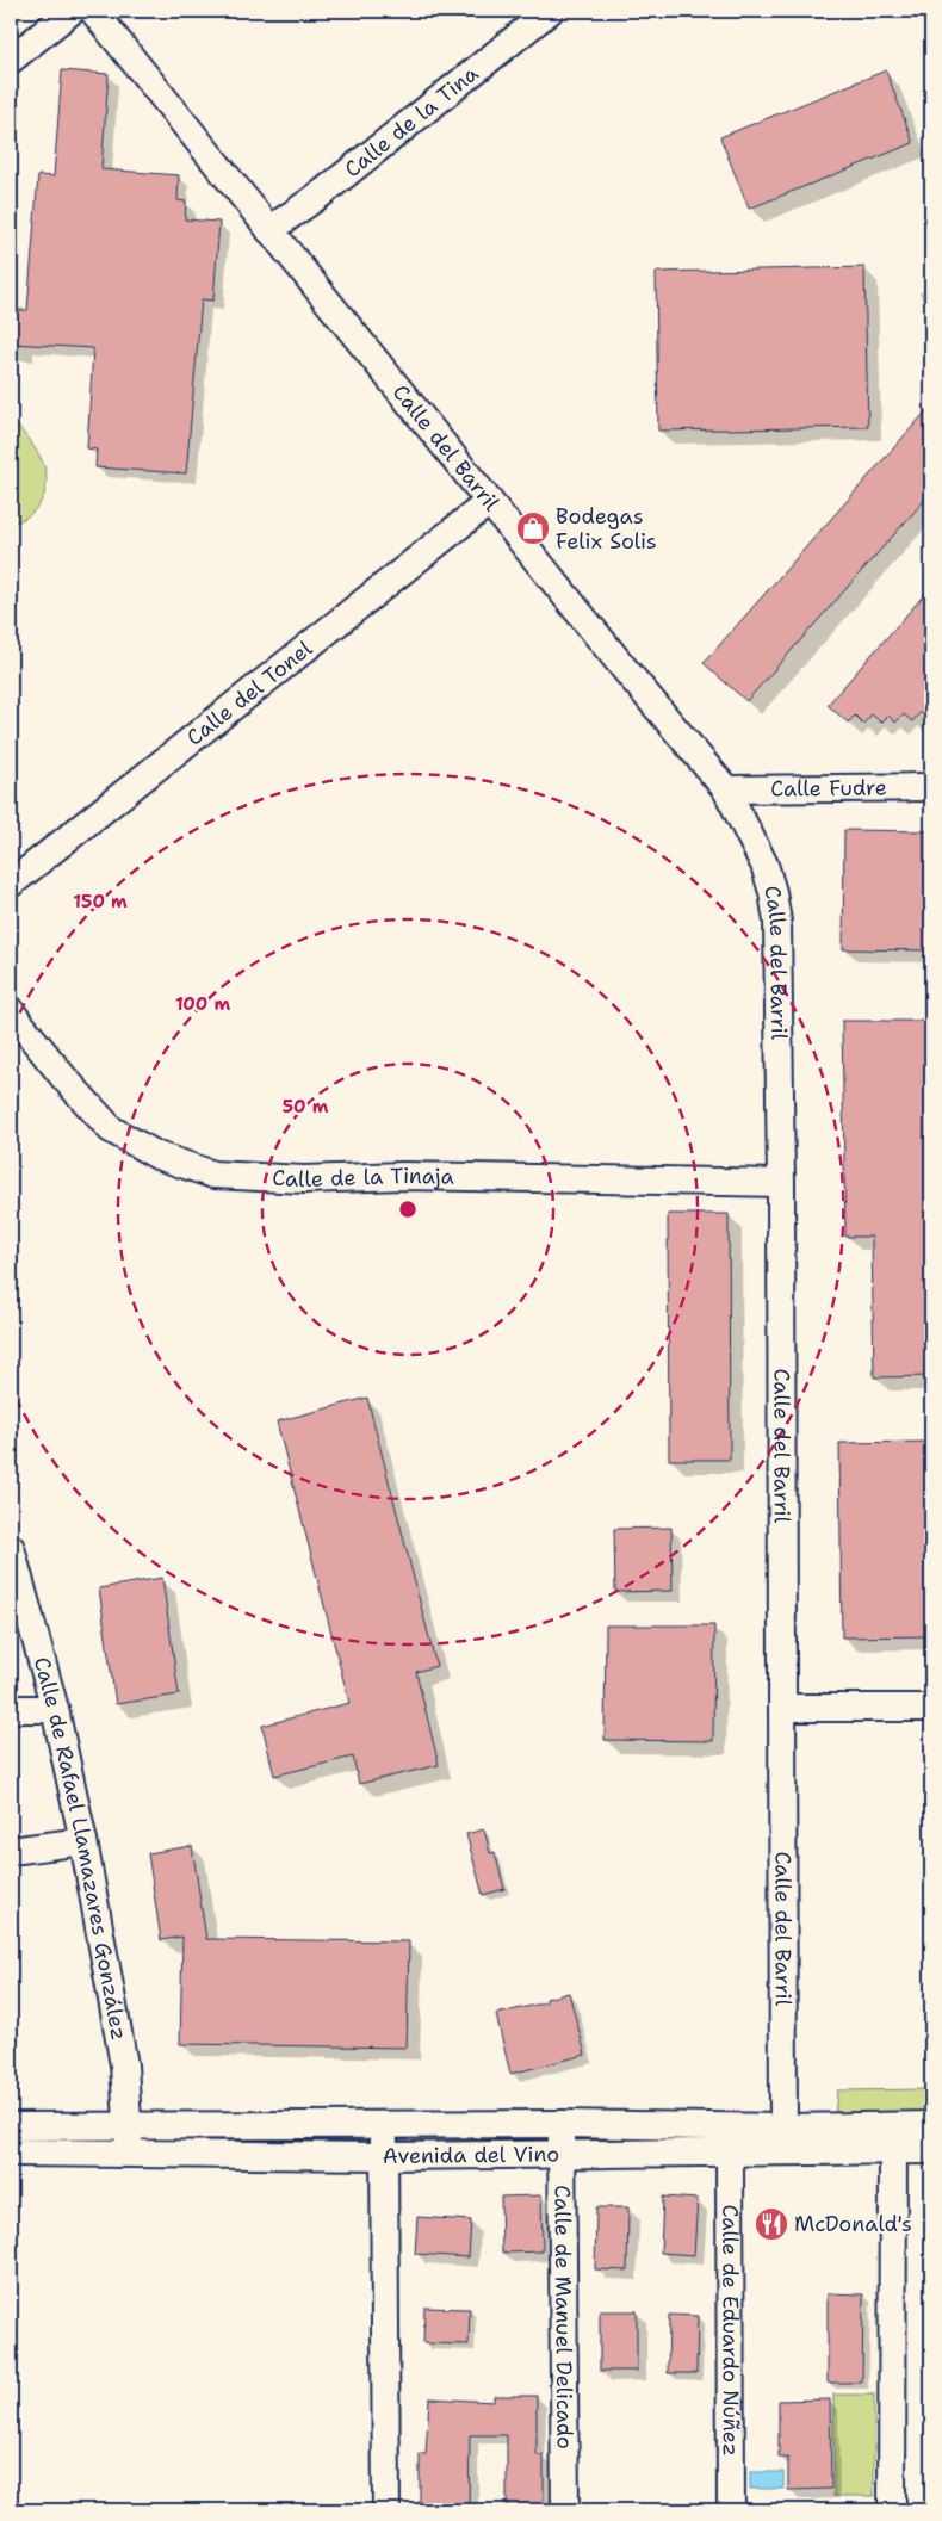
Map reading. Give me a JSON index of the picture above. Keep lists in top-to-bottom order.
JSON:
{
  "streets": {
    "street": [
      "Calle de la Tina",
      "Calle del Barril",
      "Calle del Tonel",
      "Calle Fudre",
      "Calle de la Tinaja",
      "Calle de Rafael Llamazares González",
      "Avenida del Vino",
      "Calle de Manuel Delicado",
      "Calle de Eduardo Núñez"
    ]
  },
  "crossings": [
    ["Calle de la Tina", "Calle del Barril"],
    ["Calle del Barril", "Calle del Tonel"],
    ["Calle del Barril", "Calle Fudre"],
    ["Calle del Barril", "Calle de la Tinaja"],
    ["Calle del Barril", "Avenida del Vino"],
    ["Calle de Rafael Llamazares González", "Avenida del Vino"],
    ["Avenida del Vino", "Calle de Manuel Delicado"],
    ["Avenida del Vino", "Calle de Eduardo Núñez"]
  ],
  "places": {
    "shop": ["Bodegas Felix Solis"],
    "restaurant": ["McDonald's"]
  },
  "rings": ["150 m", "100 m", "50 m"]
}
